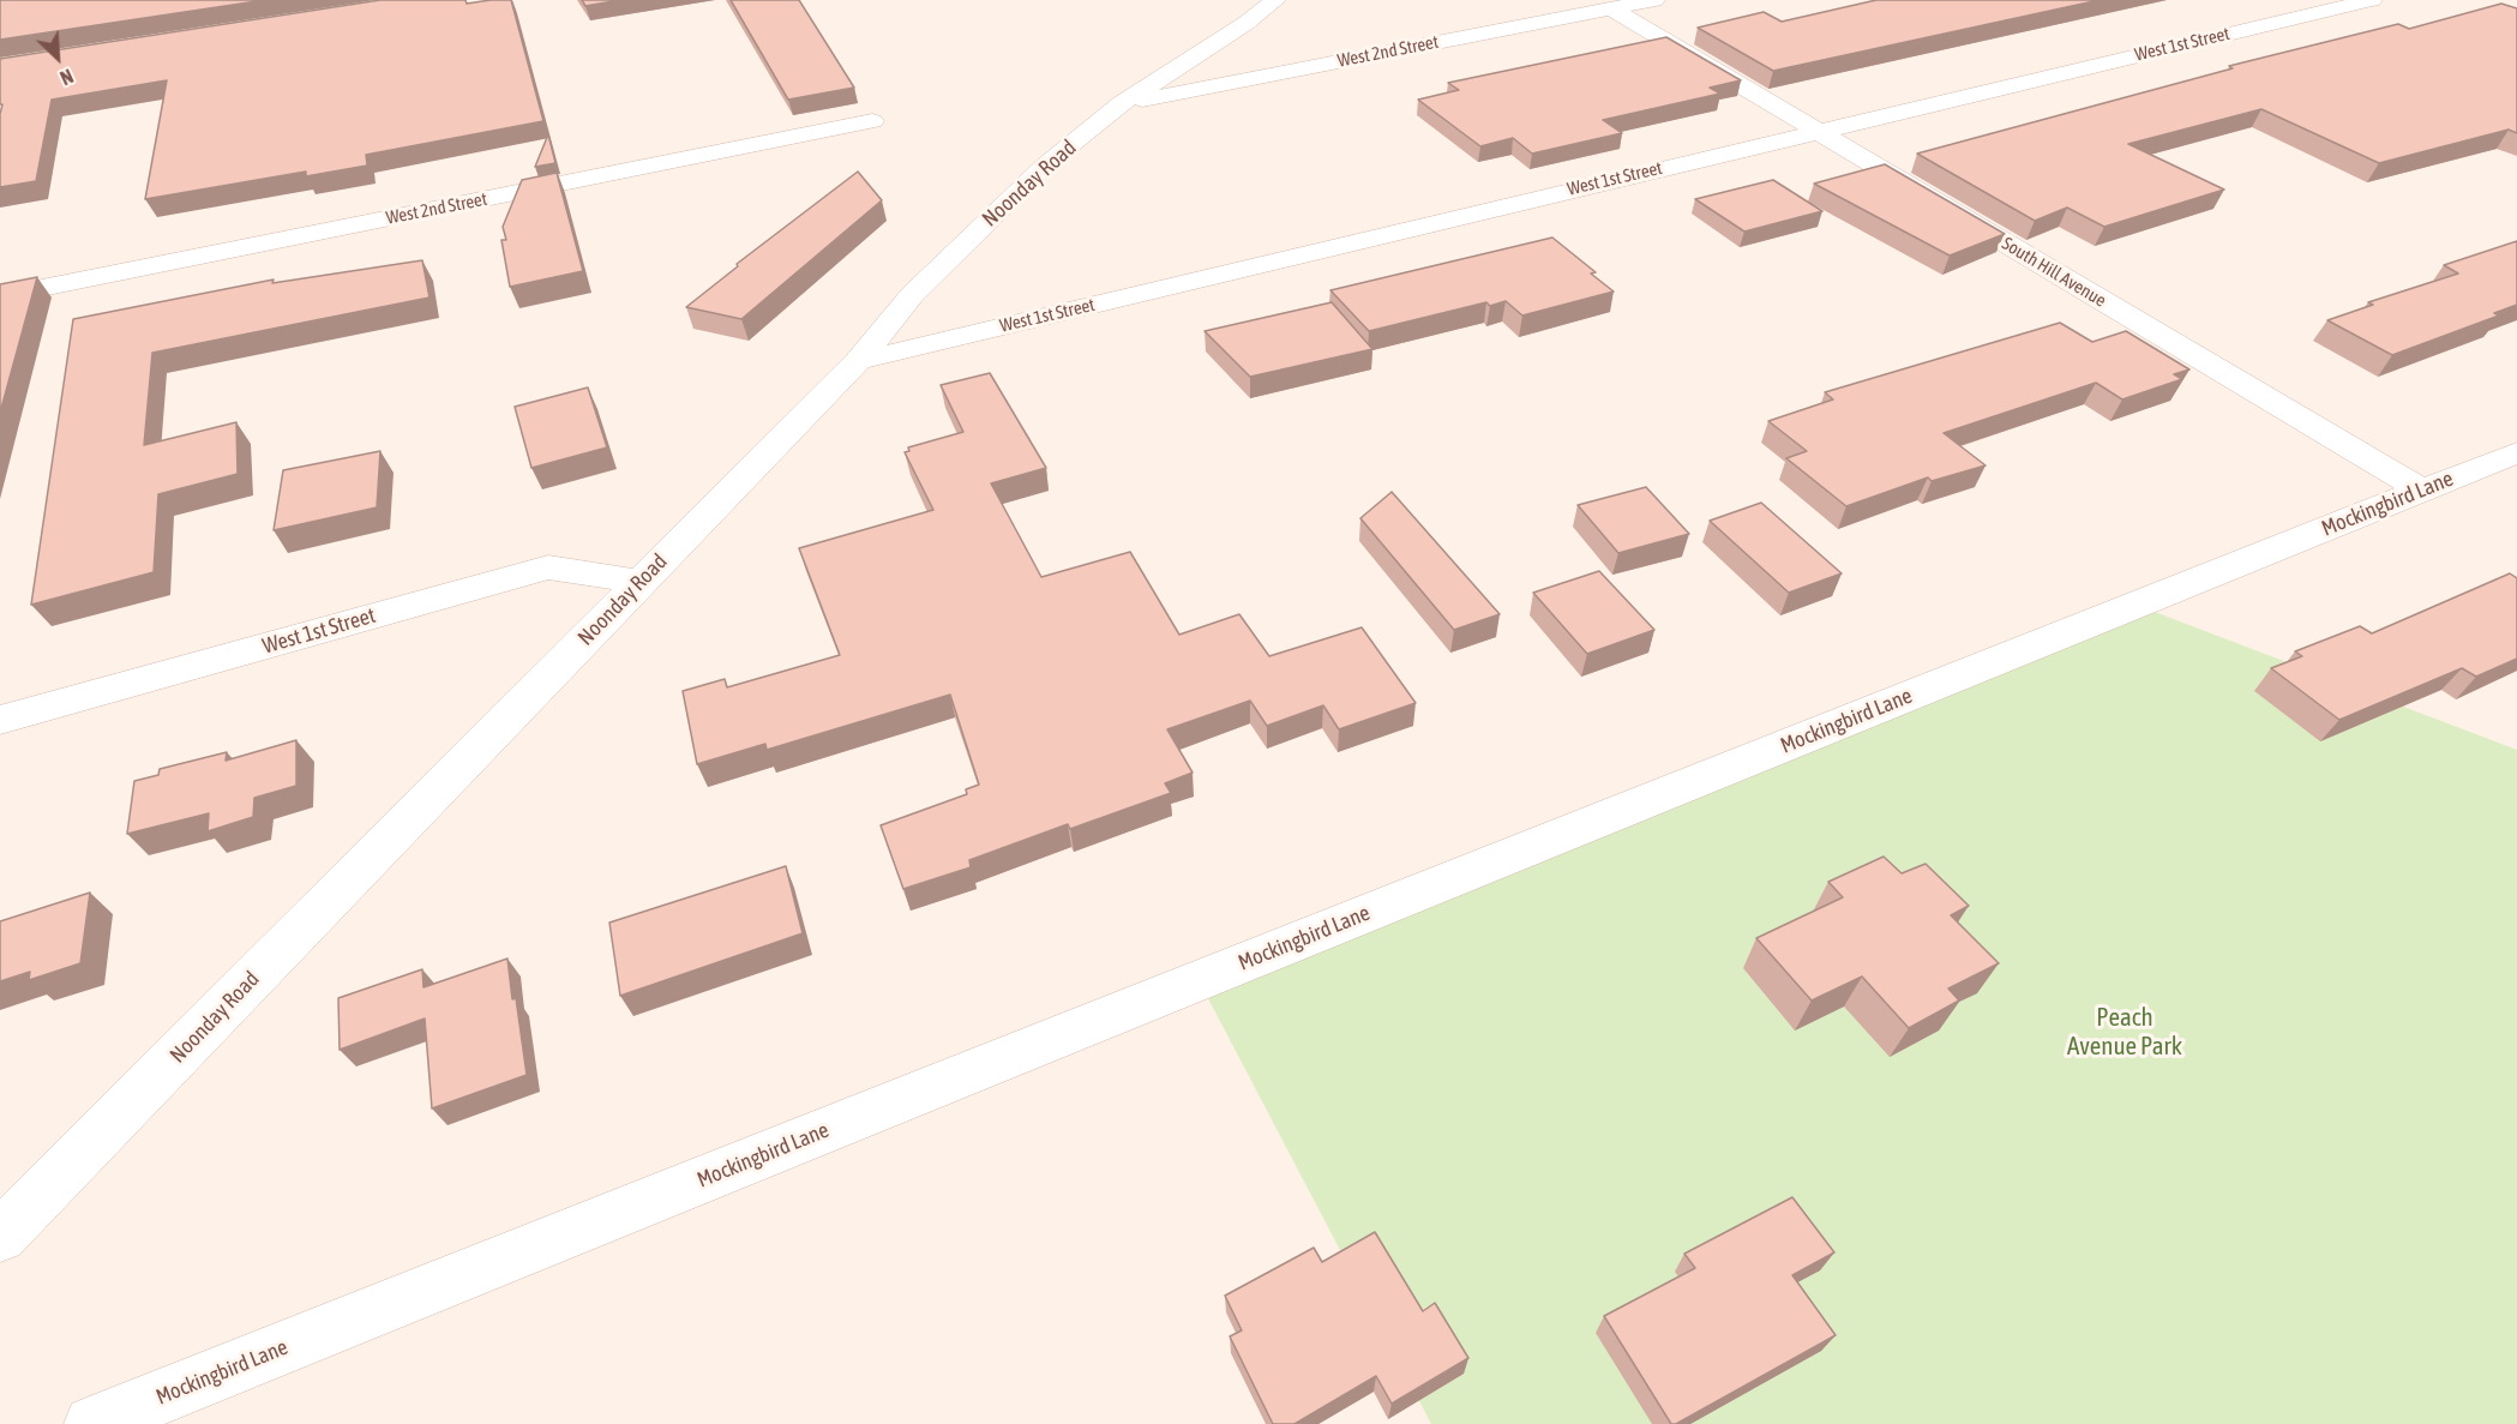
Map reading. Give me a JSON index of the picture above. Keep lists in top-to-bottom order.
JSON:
{
  "streets": {
    "street": [
      "West 1st Street",
      "West 2nd Street",
      "Noonday Road",
      "South Hill Avenue",
      "Mockingbird Lane"
    ]
  },
  "crossings": [
    ["West 1st Street", "Noonday Road"],
    ["West 1st Street", "South Hill Avenue"],
    ["West 2nd Street", "Noonday Road"],
    ["West 2nd Street", "South Hill Avenue"],
    ["South Hill Avenue", "Mockingbird Lane"]
  ],
  "parks": ["Peach Avenue Park"],
  "north": "bottom right"
}
